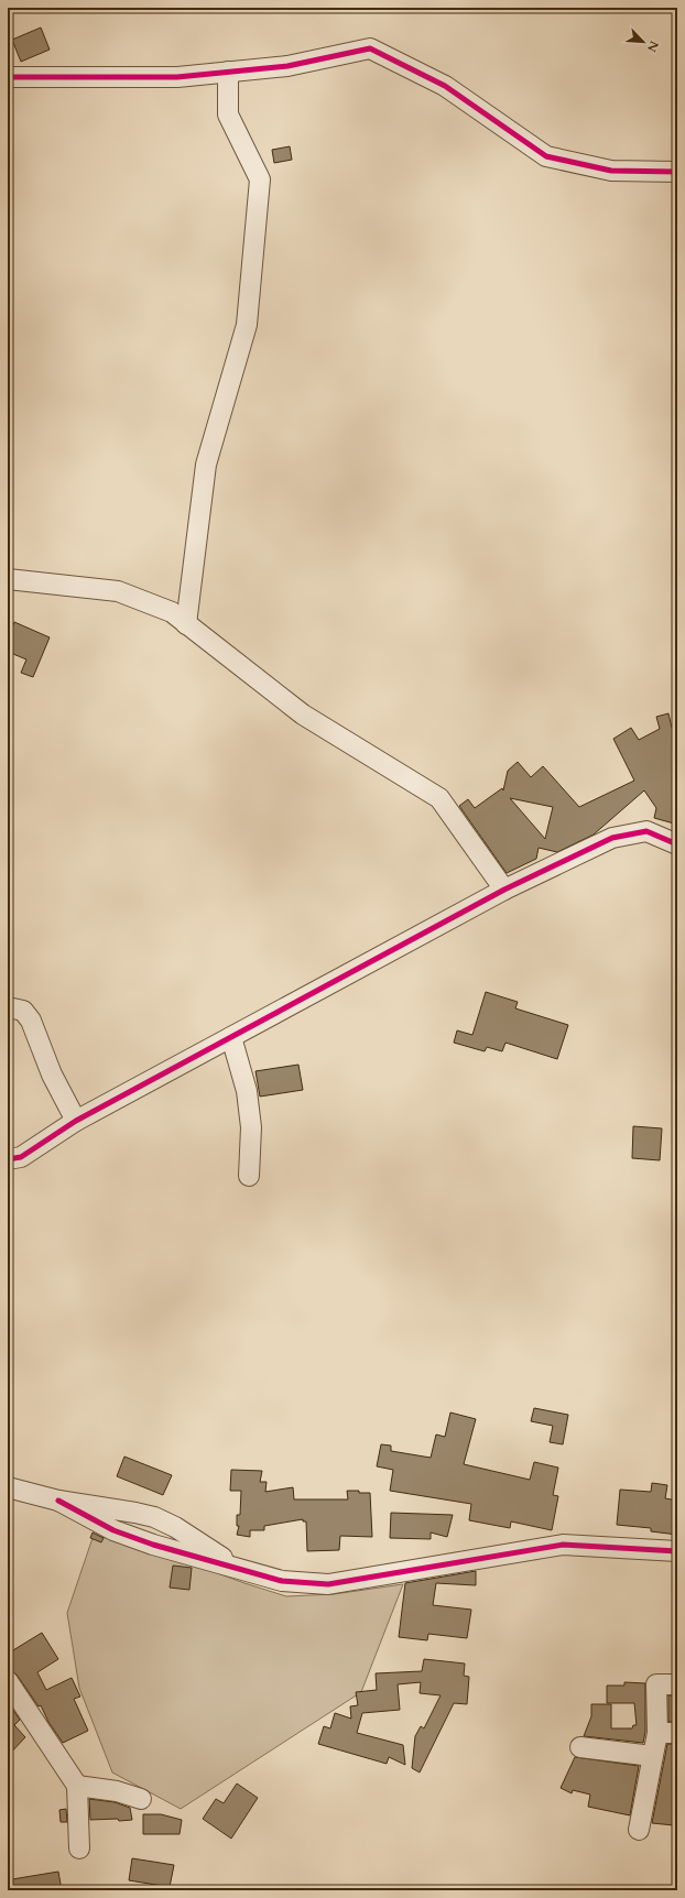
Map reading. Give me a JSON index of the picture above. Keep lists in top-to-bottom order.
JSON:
{
  "north": "bottom right"
}
